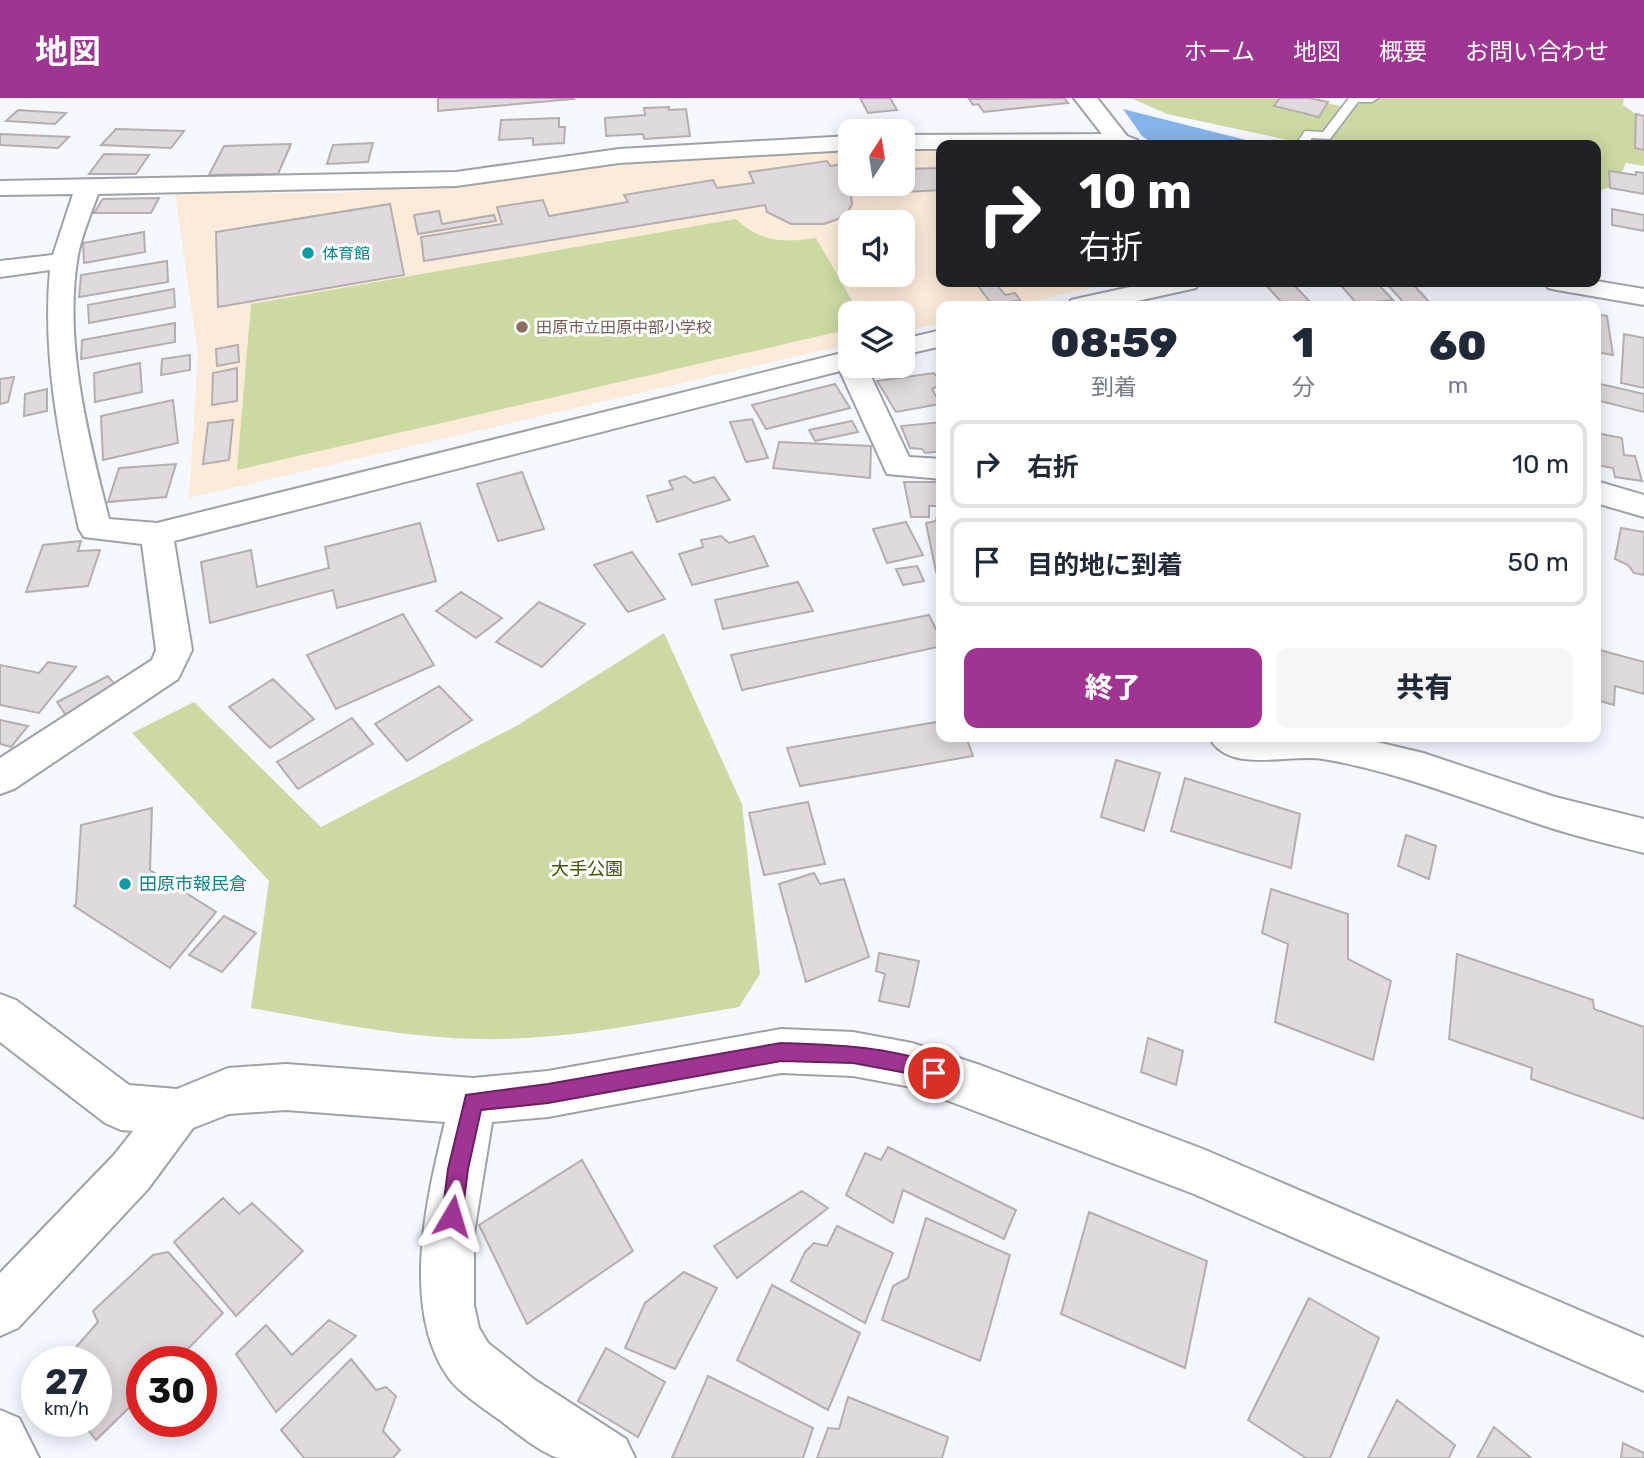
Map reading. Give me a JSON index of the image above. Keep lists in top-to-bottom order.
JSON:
{
  "parks": ["大手公園"],
  "places": ["体育館", "田原市立田原中部小学校", "田原市報民倉"],
  "north": "top",
  "page": {
    "header": "地図",
    "nav": [
      "ホーム",
      "地図",
      "概要",
      "お問い合わせ"
    ],
    "turn": ["10 m", "右折"],
    "eta": [
      "08:59",
      "到着",
      "1",
      "分",
      "60",
      "m"
    ],
    "list": [
      {
        "name": "右折",
        "value": "10 m"
      },
      {
        "name": "目的地に到着",
        "value": "50 m"
      }
    ],
    "buttons": ["終了", "共有"],
    "speed": "27 km/h",
    "limit": "30"
  }
}
